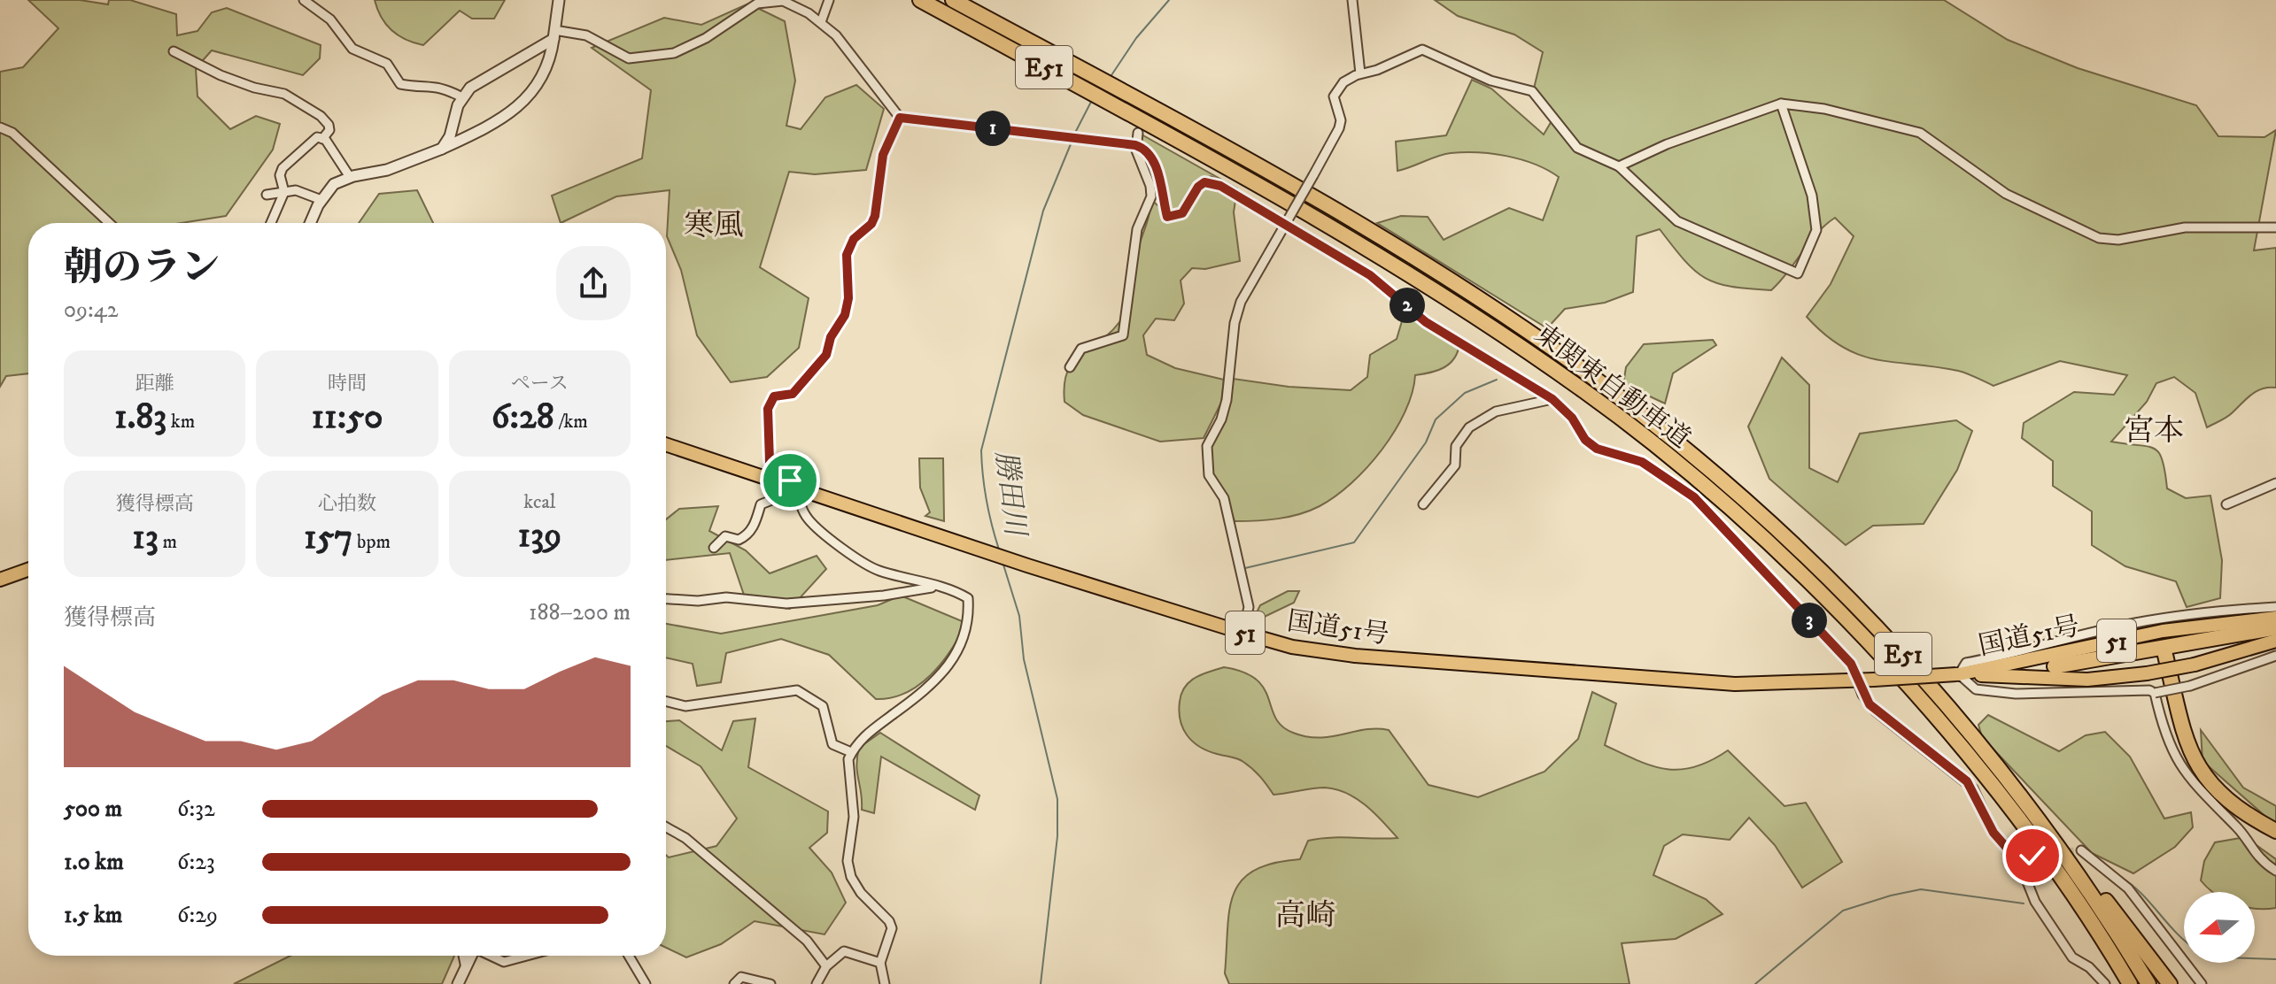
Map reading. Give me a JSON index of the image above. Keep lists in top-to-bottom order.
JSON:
{
  "streets": {
    "highway": [
      "E51",
      "東関東自動車道",
      "国道51号",
      "51"
    ]
  },
  "districts": ["寒風", "宮本", "高崎"],
  "water": ["勝田川"],
  "north": "left",
  "page": {
    "pins": ["1", "2", "3"],
    "heading": ["朝のラン", "09:42"],
    "stats": [
      ["距離", "1.83 km"],
      ["時間", "11:50"],
      ["ペース", "6:28 /km"],
      ["獲得標高", "13 m"],
      ["心拍数", "157 bpm"],
      ["kcal", "139"]
    ],
    "chart": ["獲得標高", "188–200 m"],
    "list": [
      {
        "name": "500 m",
        "note": "6:32"
      },
      {
        "name": "1.0 km",
        "note": "6:23"
      },
      {
        "name": "1.5 km",
        "note": "6:29"
      }
    ]
  }
}
